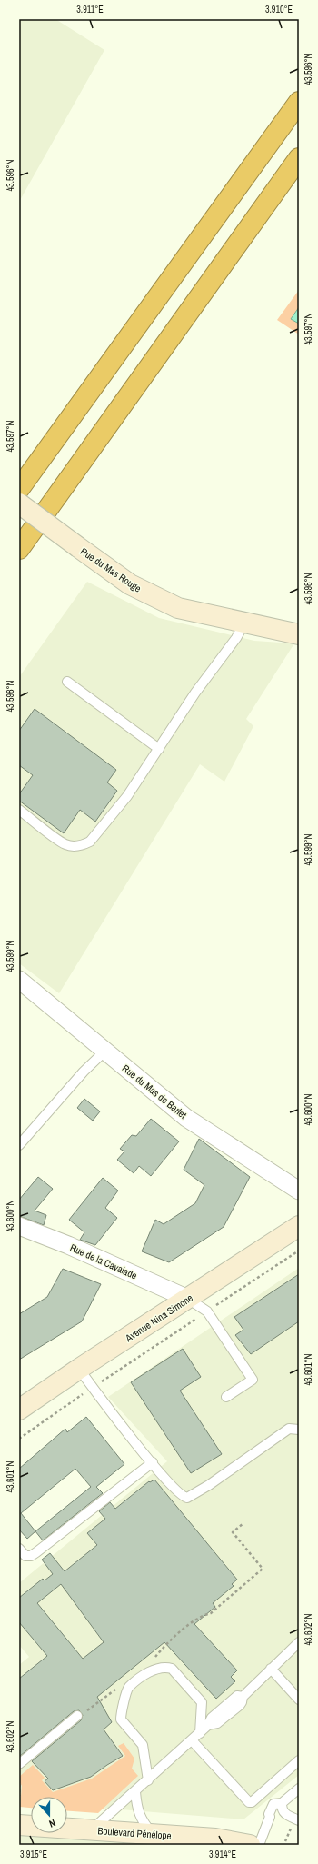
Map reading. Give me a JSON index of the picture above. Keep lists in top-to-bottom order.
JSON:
{
  "streets": {
    "street": [
      "Rue du Mas Rouge",
      "Rue du Mas de Barlet",
      "Rue de la Cavalade",
      "Avenue Nina Simone",
      "Boulevard Pénélope"
    ]
  },
  "crossings": [
    ["Rue de la Cavalade", "Avenue Nina Simone"]
  ],
  "north": "bottom",
  "coordinates": [
    "3.911°E",
    "3.910°E",
    "43.596°N",
    "43.597°N",
    "43.598°N",
    "43.599°N",
    "43.600°N",
    "43.601°N",
    "43.602°N",
    "3.915°E",
    "3.914°E"
  ]
}
